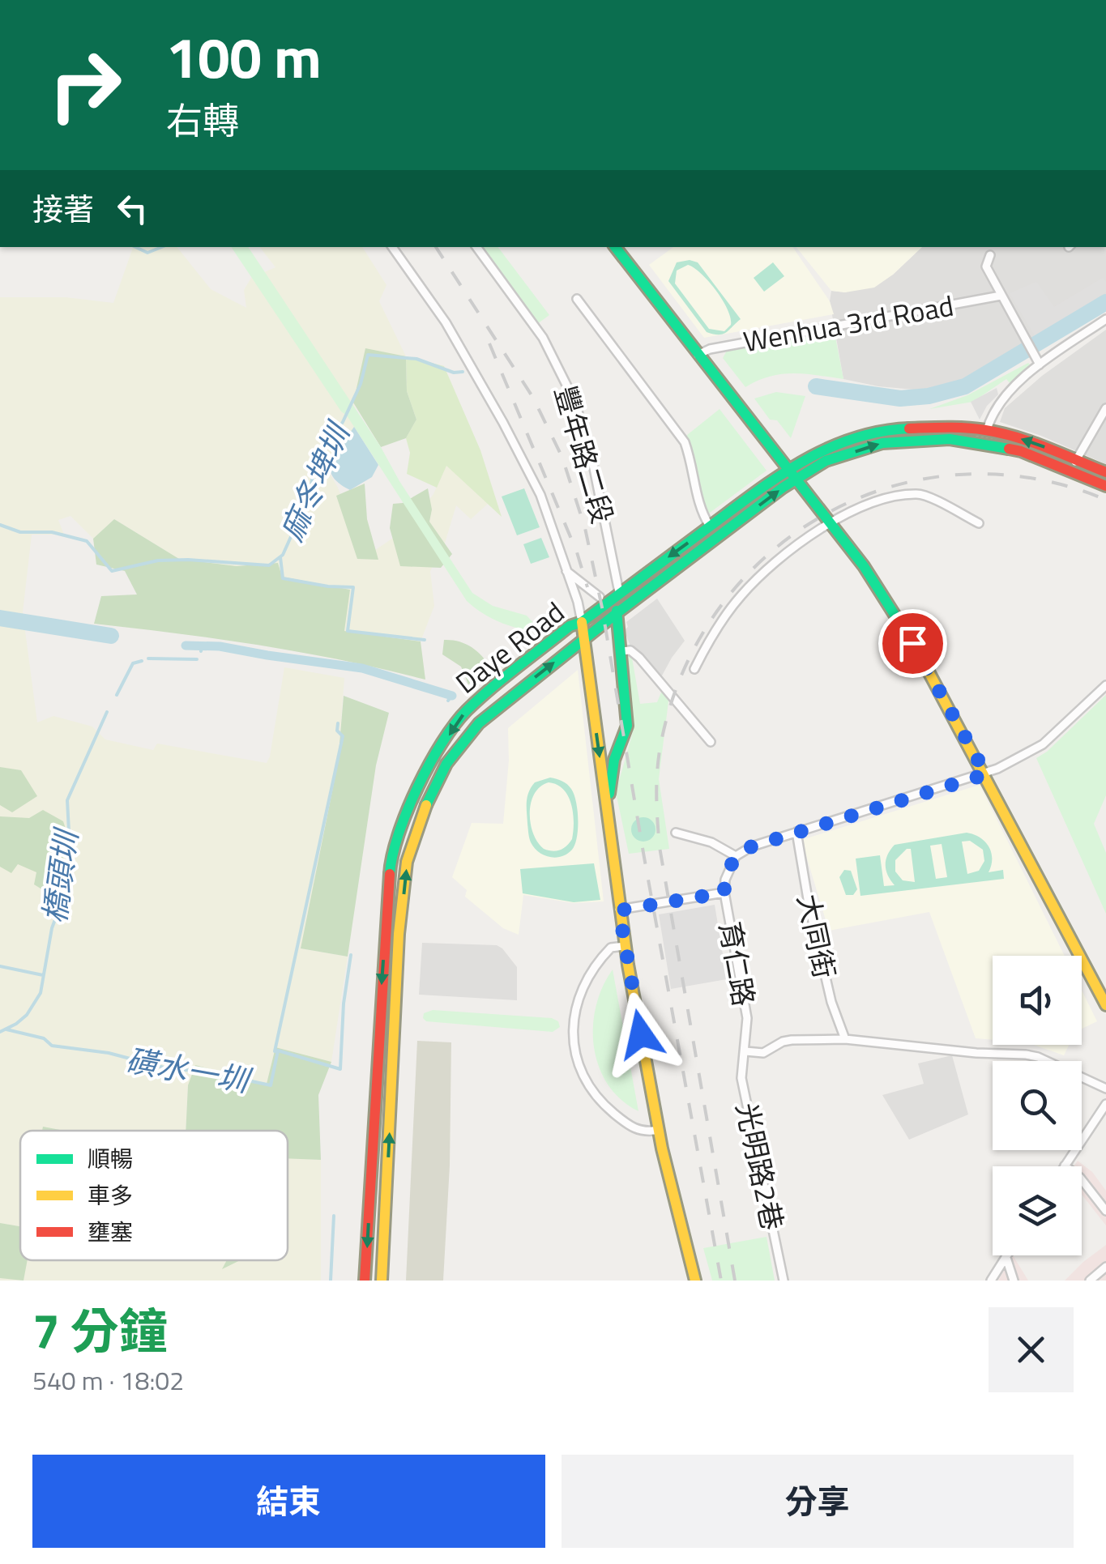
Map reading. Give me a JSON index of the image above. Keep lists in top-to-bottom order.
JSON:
{
  "streets": {
    "main road": ["Daye Road"],
    "street": [
      "Wenhua 3rd Road",
      "豐年路二段",
      "大同街",
      "育仁路",
      "光明路2巷"
    ]
  },
  "crossings": [
    ["豐年路二段", "Daye Road"],
    ["育仁路", "光明路2巷"]
  ],
  "water": ["麻冬埤圳", "橋頭圳", "磺水一圳"],
  "legend": ["順暢", "車多", "壅塞"],
  "page": {
    "turn": ["100 m", "右轉"],
    "then": "接著",
    "heading": ["7 分鐘", "540 m · 18:02"],
    "buttons": ["結束", "分享"]
  }
}
